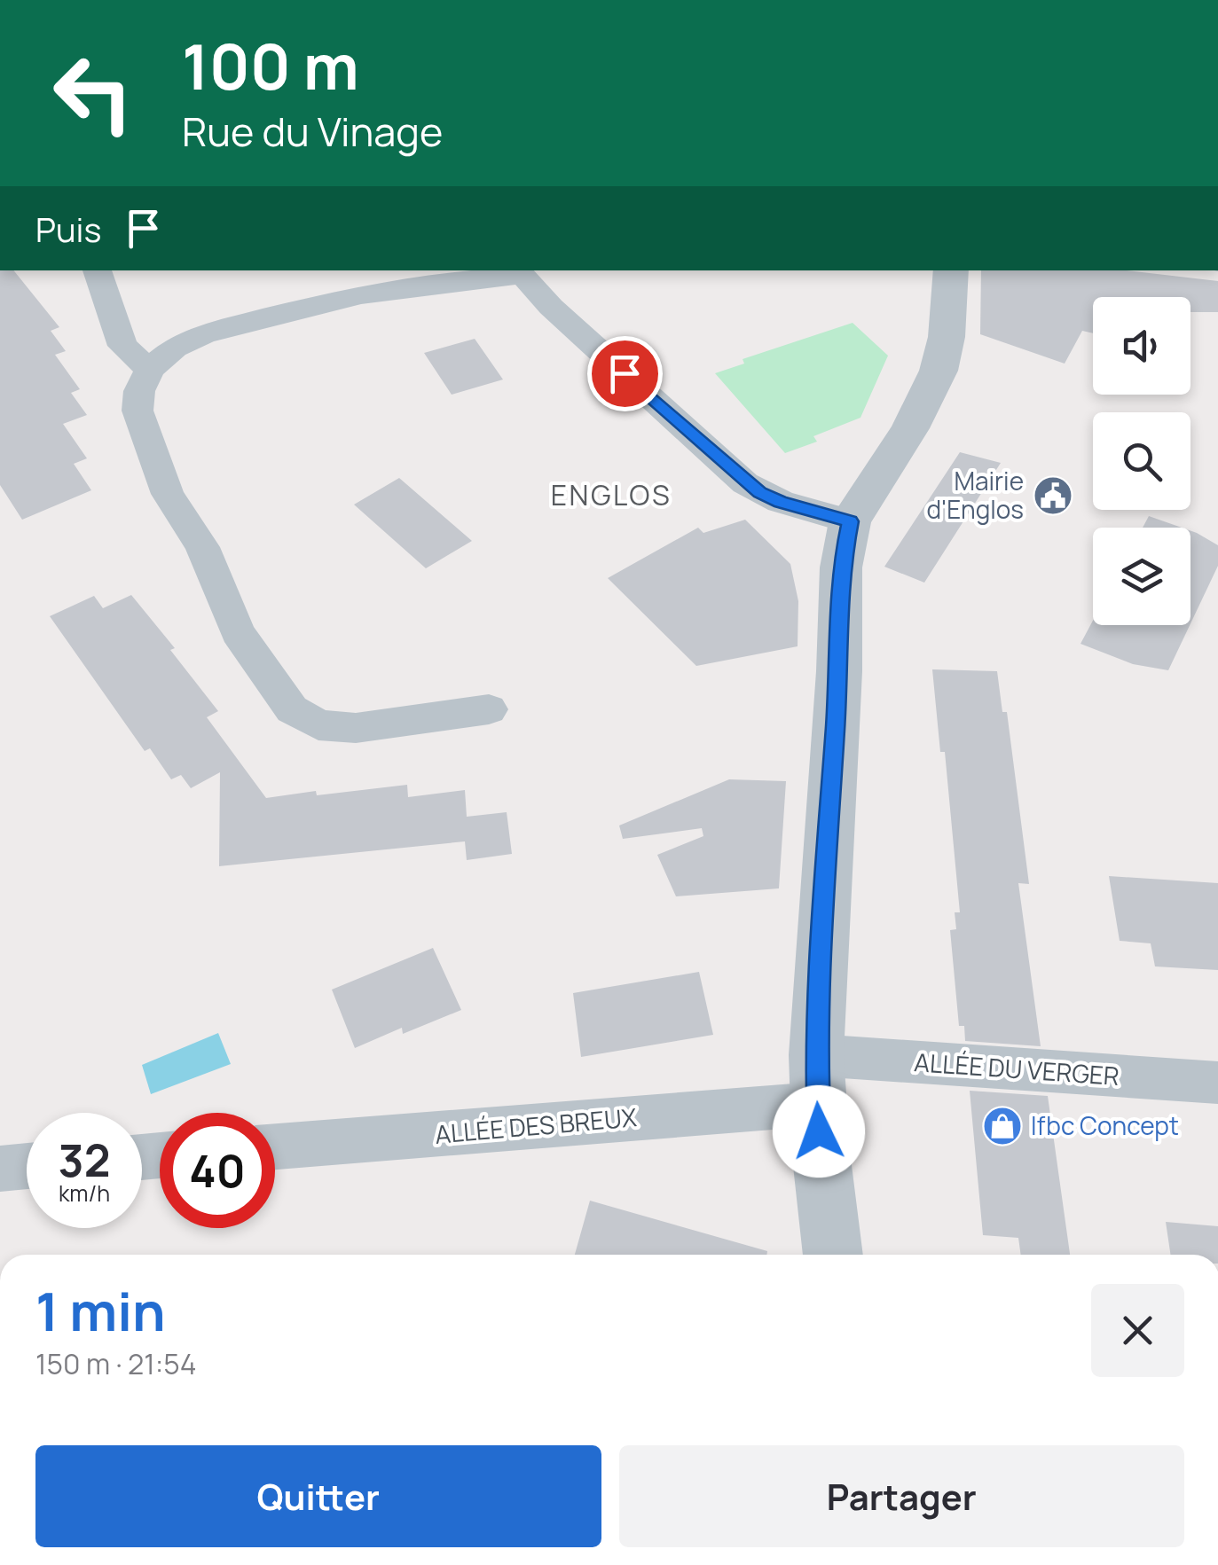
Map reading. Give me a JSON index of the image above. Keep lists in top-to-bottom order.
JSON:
{
  "streets": {
    "street": ["ALLÉE DU VERGER", "ALLÉE DES BREUX"]
  },
  "districts": ["ENGLOS"],
  "places": {
    "public building": ["Mairie d'Englos"],
    "shop": ["Ifbc Concept"]
  },
  "page": {
    "turn": ["100 m", "Rue du Vinage"],
    "then": "Puis",
    "speed": "32 km/h",
    "limit": "40",
    "heading": ["1 min", "150 m · 21:54"],
    "buttons": ["Quitter", "Partager"]
  }
}
